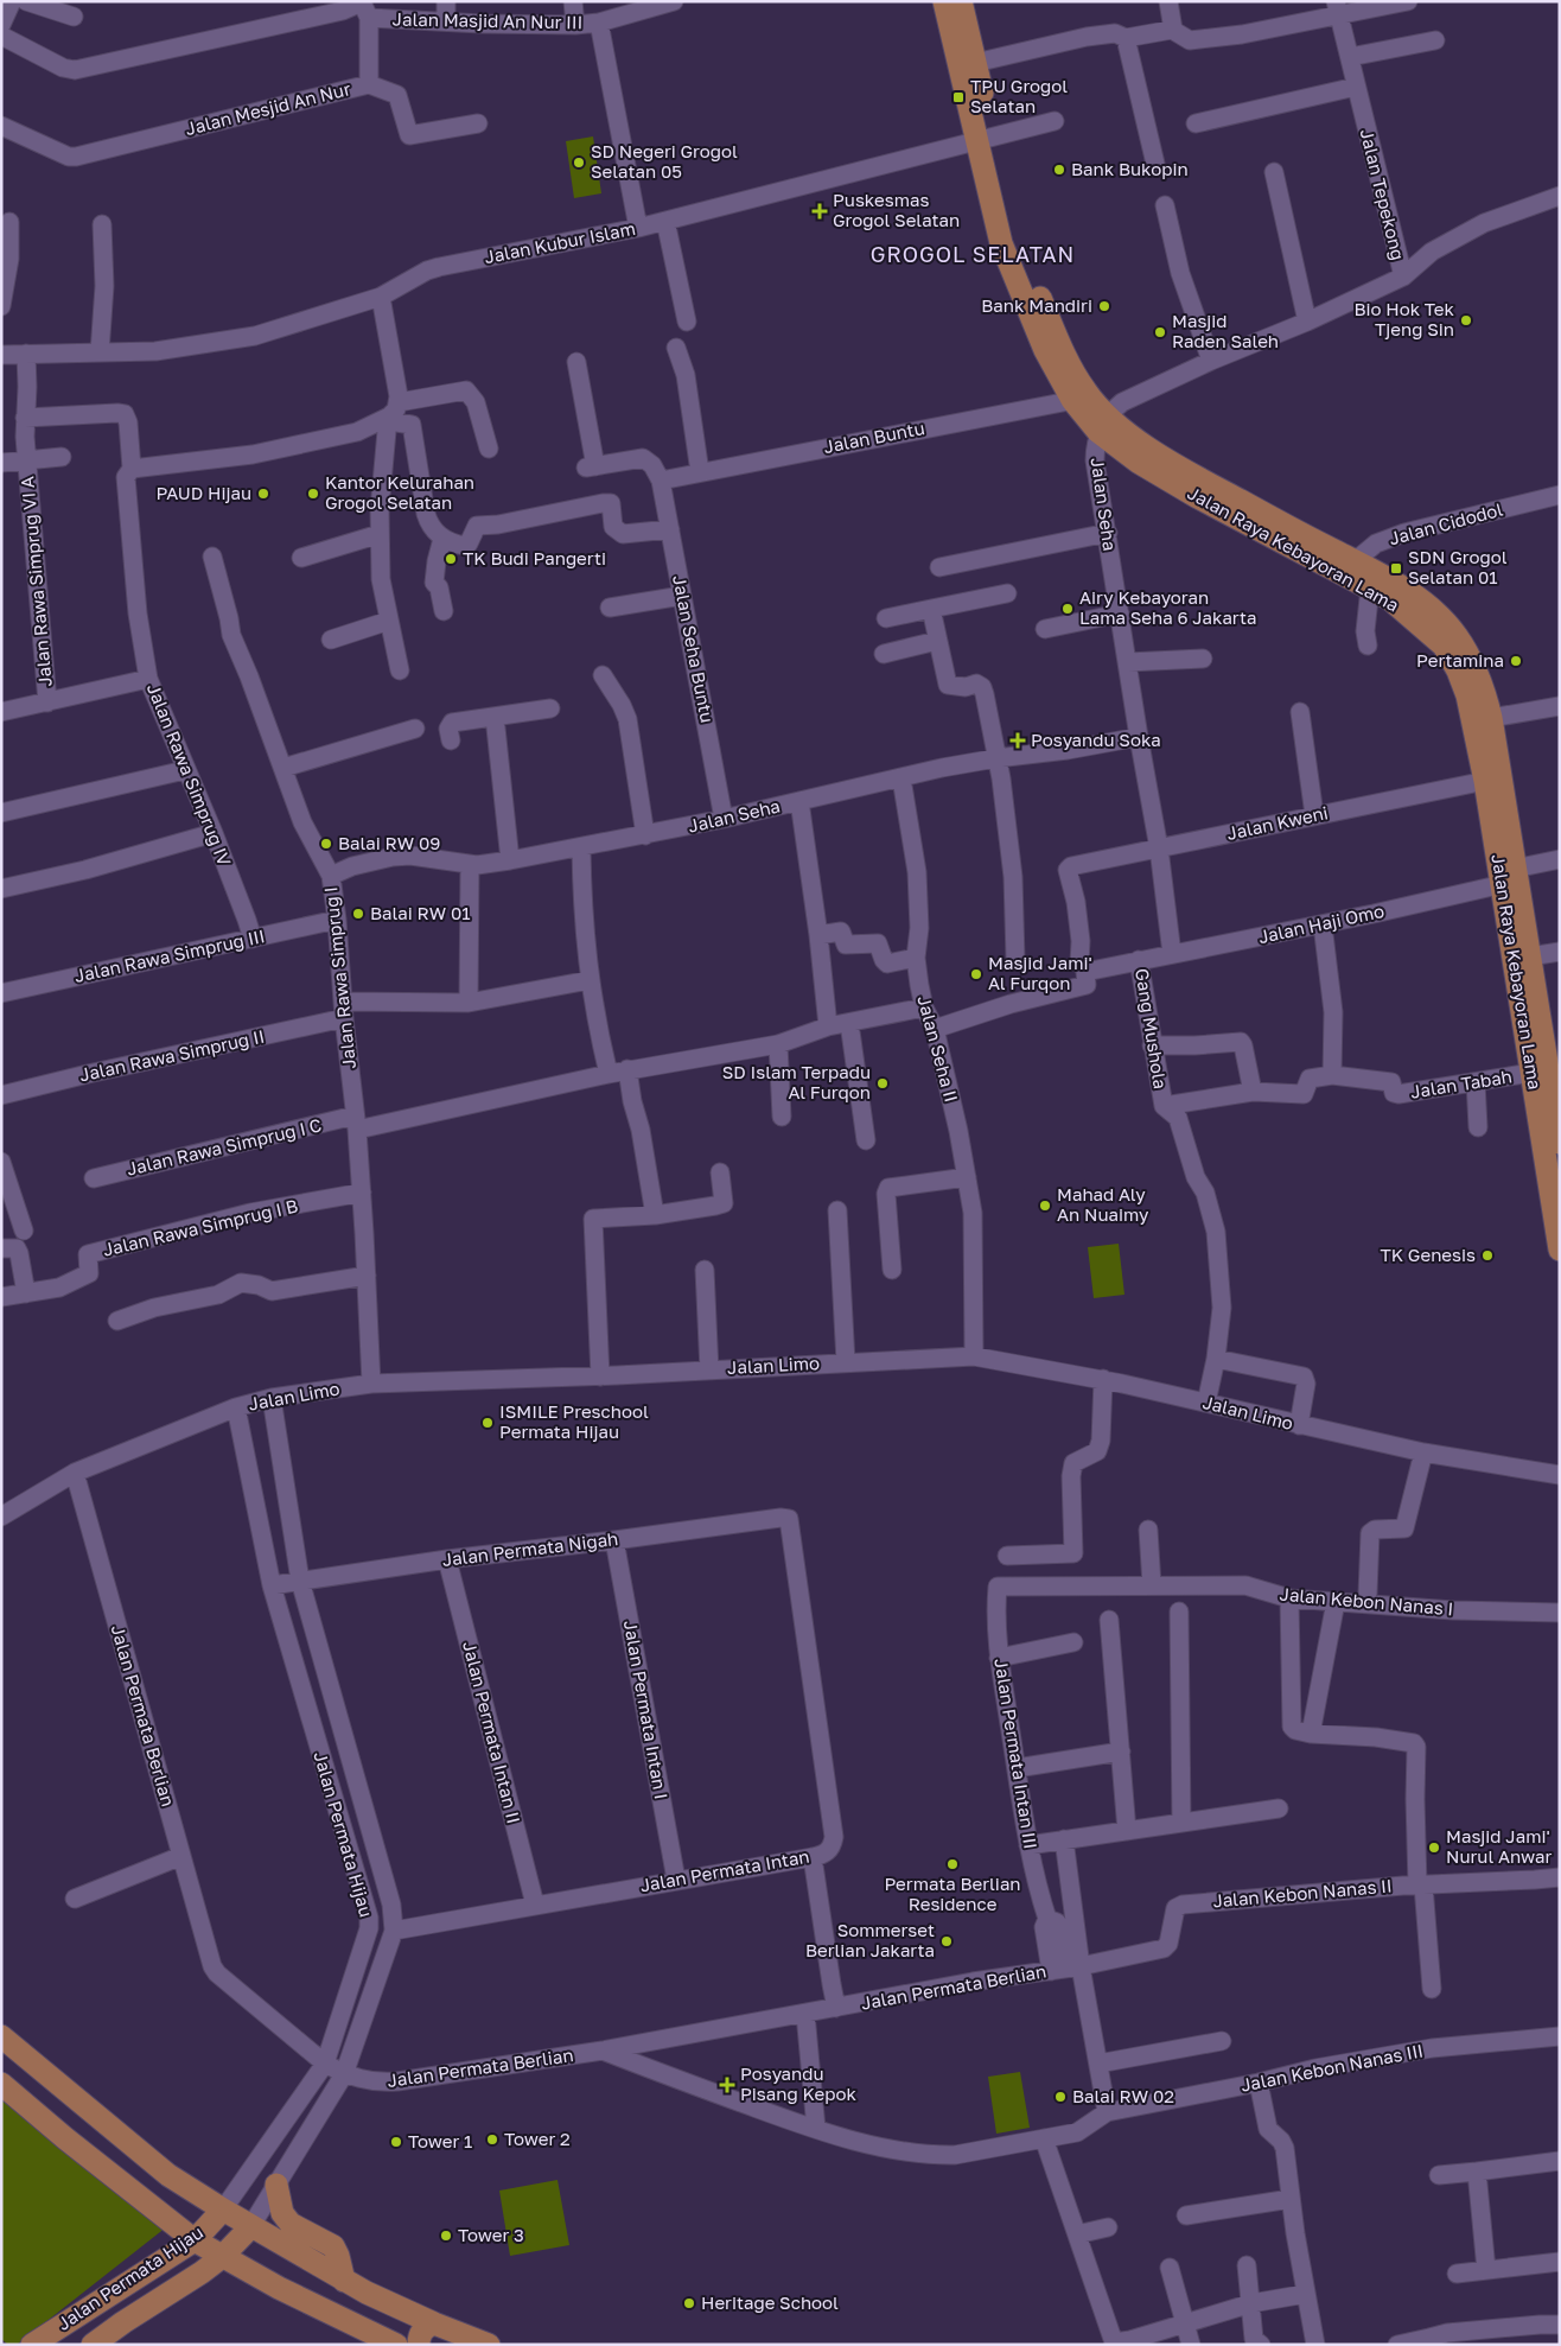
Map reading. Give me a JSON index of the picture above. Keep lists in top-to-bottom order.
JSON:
{
  "streets": {
    "main road": ["Jalan Raya Kebayoran Lama", "Jalan Permata Hijau"],
    "street": [
      "Jalan Masjid An Nur III",
      "Jalan Mesjid An Nur",
      "Jalan Tepekong",
      "Jalan Kubur Islam",
      "Jalan Buntu",
      "Jalan Seha",
      "Jalan Cidodol",
      "Jalan Rawa Simprug VI A",
      "Jalan Seha Buntu",
      "Jalan Rawa Simprug IV",
      "Jalan Kweni",
      "Jalan Haji Omo",
      "Jalan Rawa Simprug III",
      "Jalan Rawa Simprug I",
      "Gang Mushola",
      "Jalan Seha II",
      "Jalan Rawa Simprug II",
      "Jalan Tabah",
      "Jalan Rawa Simprug I C",
      "Jalan Rawa Simprug I B",
      "Jalan Limo",
      "Jalan Permata Nigah",
      "Jalan Kebon Nanas I",
      "Jalan Permata Intan I",
      "Jalan Permata Berlian",
      "Jalan Permata Intan II",
      "Jalan Permata Intan III",
      "Jalan Permata Intan",
      "Jalan Kebon Nanas II",
      "Jalan Kebon Nanas III"
    ]
  },
  "crossings": [
    ["Jalan Masjid An Nur III", "Jalan Mesjid An Nur"],
    ["Jalan Tepekong", "Jalan Seha"],
    ["Jalan Tepekong", "Jalan Raya Kebayoran Lama"],
    ["Jalan Kubur Islam", "Jalan Raya Kebayoran Lama"],
    ["Jalan Kubur Islam", "Jalan Rawa Simprug VI A"],
    ["Jalan Buntu", "Jalan Raya Kebayoran Lama"],
    ["Jalan Buntu", "Jalan Seha Buntu"],
    ["Jalan Seha", "Jalan Raya Kebayoran Lama"],
    ["Jalan Seha", "Jalan Seha Buntu"],
    ["Jalan Seha", "Jalan Kweni"],
    ["Jalan Seha", "Jalan Rawa Simprug I"],
    ["Jalan Seha", "Jalan Seha II"],
    ["Jalan Cidodol", "Jalan Raya Kebayoran Lama"],
    ["Jalan Raya Kebayoran Lama", "Jalan Kweni"],
    ["Jalan Raya Kebayoran Lama", "Jalan Haji Omo"],
    ["Jalan Raya Kebayoran Lama", "Jalan Tabah"],
    ["Jalan Rawa Simprug VI A", "Jalan Rawa Simprug IV"],
    ["Jalan Rawa Simprug IV", "Jalan Rawa Simprug III"],
    ["Jalan Haji Omo", "Gang Mushola"],
    ["Jalan Haji Omo", "Jalan Seha II"],
    ["Jalan Rawa Simprug III", "Jalan Rawa Simprug I"],
    ["Jalan Rawa Simprug I", "Jalan Rawa Simprug II"],
    ["Jalan Rawa Simprug I", "Jalan Rawa Simprug I C"],
    ["Jalan Rawa Simprug I", "Jalan Rawa Simprug I B"],
    ["Jalan Rawa Simprug I", "Jalan Limo"],
    ["Gang Mushola", "Jalan Tabah"],
    ["Gang Mushola", "Jalan Limo"],
    ["Jalan Seha II", "Jalan Rawa Simprug I C"],
    ["Jalan Seha II", "Jalan Limo"],
    ["Jalan Limo", "Jalan Permata Berlian"],
    ["Jalan Limo", "Jalan Permata Hijau"],
    ["Jalan Permata Nigah", "Jalan Permata Intan I"],
    ["Jalan Permata Nigah", "Jalan Permata Intan II"],
    ["Jalan Permata Nigah", "Jalan Permata Hijau"],
    ["Jalan Permata Nigah", "Jalan Permata Intan"],
    ["Jalan Kebon Nanas I", "Jalan Permata Intan III"],
    ["Jalan Permata Intan I", "Jalan Permata Intan"],
    ["Jalan Permata Berlian", "Jalan Permata Intan III"],
    ["Jalan Permata Berlian", "Jalan Permata Hijau"],
    ["Jalan Permata Berlian", "Jalan Kebon Nanas II"],
    ["Jalan Permata Intan II", "Jalan Permata Intan"],
    ["Jalan Permata Intan III", "Jalan Kebon Nanas II"],
    ["Jalan Permata Hijau", "Jalan Permata Intan"]
  ],
  "districts": ["GROGOL SELATAN"],
  "places": {
    "transit": ["TPU Grogol Selatan", "SDN Grogol Selatan 01"],
    "other": [
      "SD Negeri Grogol Selatan 05",
      "Bank Bukopin",
      "Bank Mandiri",
      "Bio Hok Tek Tjeng Sin",
      "Masjid Raden Saleh",
      "PAUD Hijau",
      "Kantor Kelurahan Grogol Selatan",
      "TK Budi Pangerti",
      "Airy Kebayoran Lama Seha 6 Jakarta",
      "Pertamina",
      "Balai RW 09",
      "Balai RW 01",
      "Masjid Jami' Al Furqon",
      "SD Islam Terpadu Al Furqon",
      "Mahad Aly An Nuaimy",
      "TK Genesis",
      "ISMILE Preschool Permata Hijau",
      "Masjid Jami' Nurul Anwar",
      "Permata Berlian Residence",
      "Sommerset Berlian Jakarta",
      "Balai RW 02",
      "Tower 2",
      "Tower 1",
      "Tower 3",
      "Heritage School"
    ],
    "health": ["Puskesmas Grogol Selatan", "Posyandu Soka", "Posyandu Pisang Kepok"]
  }
}
